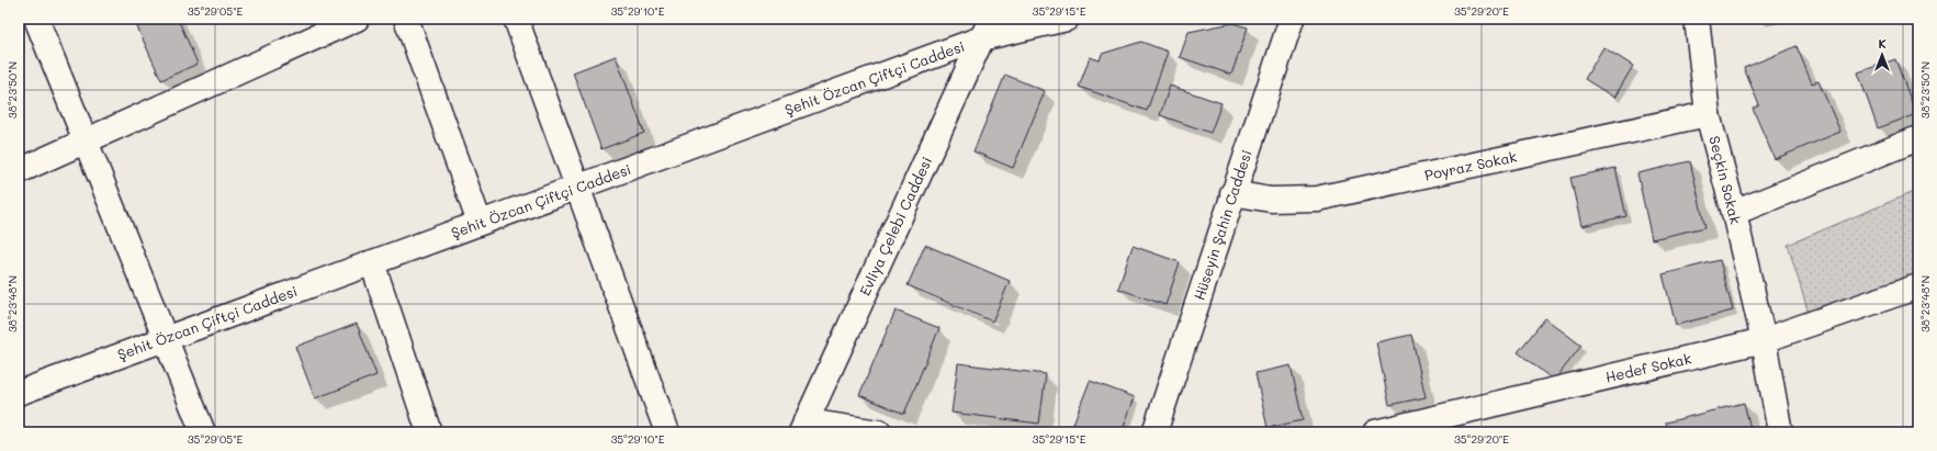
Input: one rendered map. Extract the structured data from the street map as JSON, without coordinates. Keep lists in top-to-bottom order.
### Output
{
  "streets": {
    "street": [
      "Şehit Özcan Çiftçi Caddesi",
      "Poyraz Sokak",
      "Seçkin Sokak",
      "Hüseyin Şahin Caddesi",
      "Evliya Çelebi Caddesi",
      "Hedef Sokak"
    ]
  },
  "crossings": [
    ["Şehit Özcan Çiftçi Caddesi", "Evliya Çelebi Caddesi"],
    ["Poyraz Sokak", "Seçkin Sokak"],
    ["Poyraz Sokak", "Hüseyin Şahin Caddesi"],
    ["Seçkin Sokak", "Hedef Sokak"]
  ],
  "north": "top",
  "coordinates": [
    "35°29'05\"E",
    "35°29'10\"E",
    "35°29'15\"E",
    "35°29'20\"E",
    "38°23'50\"N",
    "38°23'48\"N"
  ]
}
